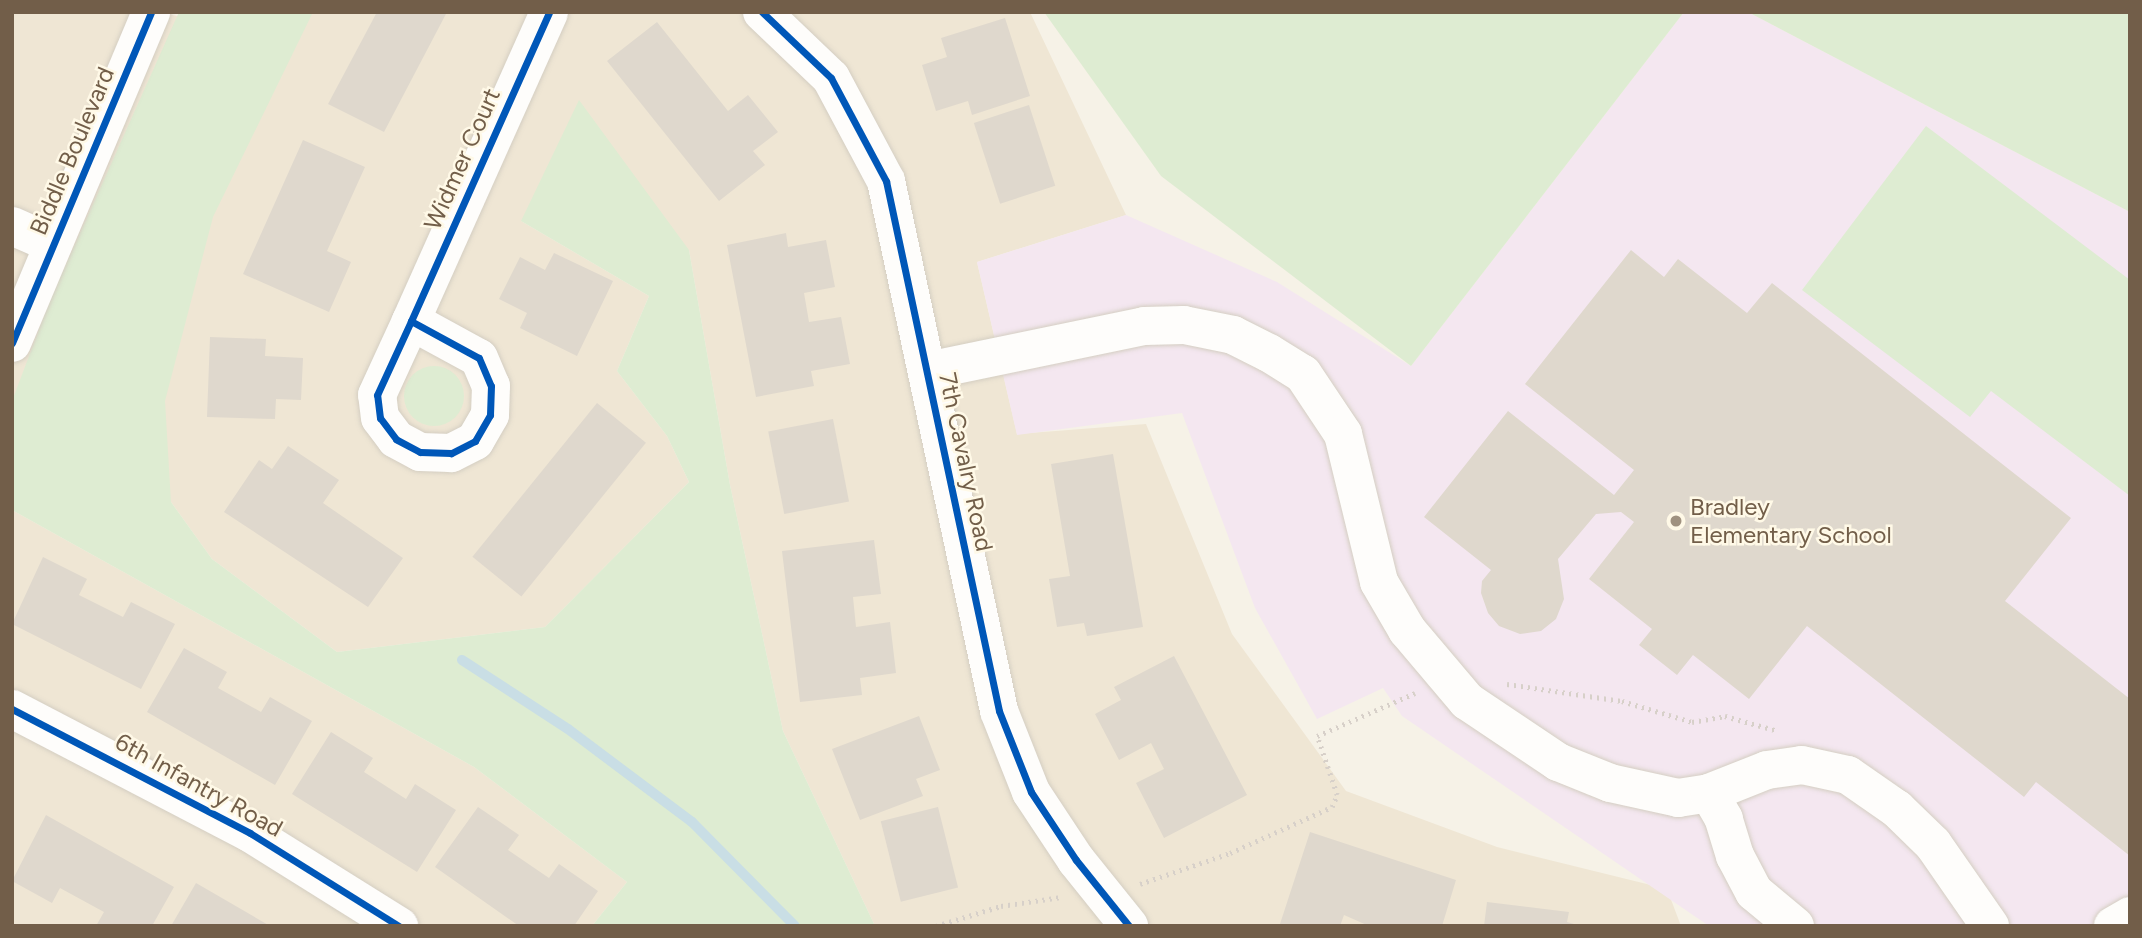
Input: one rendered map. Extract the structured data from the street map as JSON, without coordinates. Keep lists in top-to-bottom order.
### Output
{
  "streets": {
    "street": [
      "Biddle Boulevard",
      "Widmer Court",
      "7th Cavalry Road",
      "6th Infantry Road"
    ]
  },
  "places": ["Bradley Elementary School"]
}
